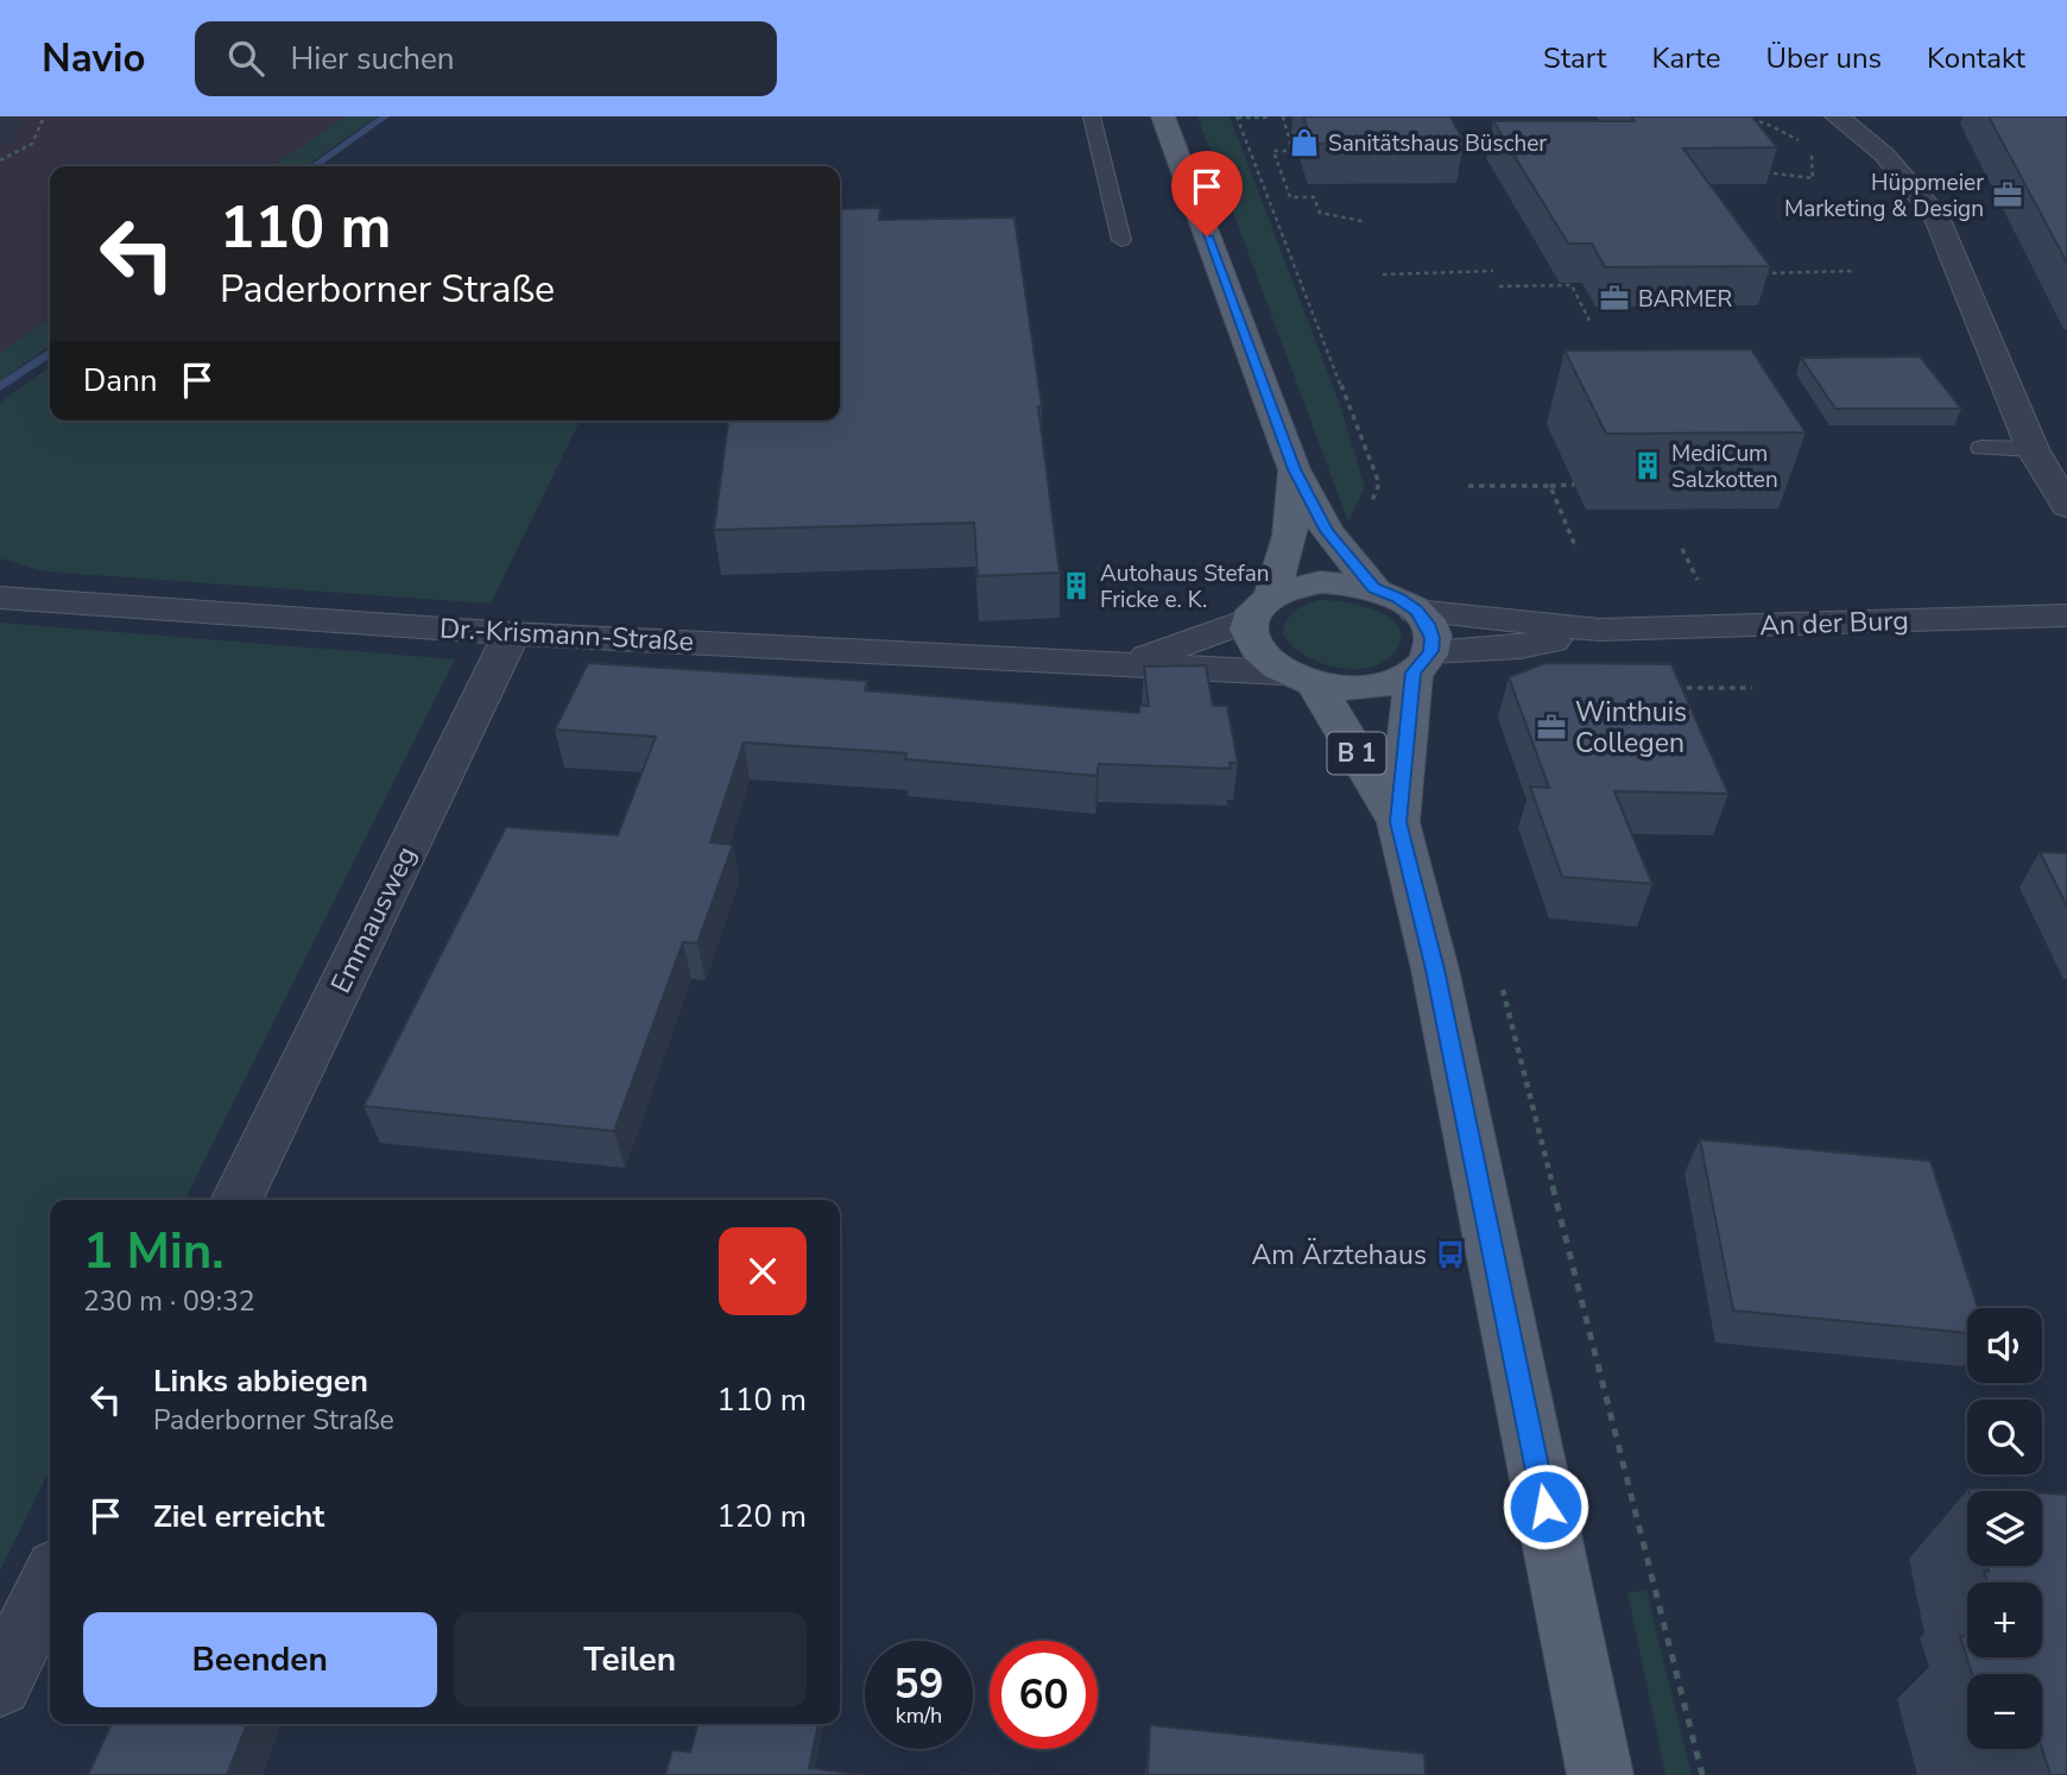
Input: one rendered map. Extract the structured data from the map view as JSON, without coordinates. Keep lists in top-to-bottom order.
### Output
{
  "streets": {
    "main road": ["B 1"],
    "street": ["An der Burg", "Dr.-Krismann-Straße", "Emmausweg"]
  },
  "crossings": [
    ["An der Burg", "Dr.-Krismann-Straße"],
    ["An der Burg", "B 1"],
    ["Dr.-Krismann-Straße", "B 1"],
    ["Dr.-Krismann-Straße", "Emmausweg"]
  ],
  "places": {
    "shop": ["Sanitätshaus Büscher"],
    "office": ["Hüppmeier Marketing & Design", "BARMER", "Winthuis Collegen"],
    "building": ["MediCum Salzkotten", "Autohaus Stefan Fricke e. K."],
    "bus stop": ["Am Ärztehaus"]
  },
  "page": {
    "header": "Navio",
    "search": "Hier suchen",
    "nav": [
      "Start",
      "Karte",
      "Über uns",
      "Kontakt"
    ],
    "turn": ["110 m", "Paderborner Straße"],
    "then": "Dann",
    "heading": ["1 Min.", "230 m · 09:32"],
    "map_buttons": ["+", "−"],
    "list": [
      {
        "name": "Links abbiegen",
        "note": "Paderborner Straße",
        "value": "110 m"
      },
      {
        "name": "Ziel erreicht",
        "value": "120 m"
      }
    ],
    "buttons": ["Beenden", "Teilen"],
    "speed": "59 km/h",
    "limit": "60"
  }
}
